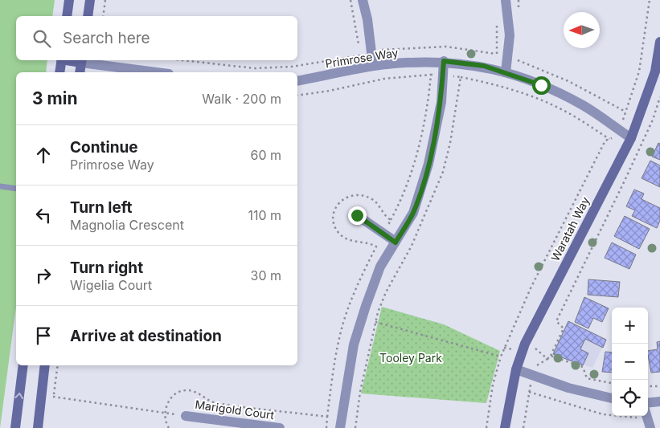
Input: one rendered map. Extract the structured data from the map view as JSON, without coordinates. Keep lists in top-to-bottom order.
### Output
{
  "streets": {
    "street": ["Primrose Way", "Waratah Way", "Marigold Court"]
  },
  "crossings": [
    ["Primrose Way", "Waratah Way"]
  ],
  "parks": ["Tooley Park"],
  "north": "left",
  "page": {
    "search": "Search here",
    "heading": ["3 min", "Walk · 200 m"],
    "list": [
      ["Continue", "Primrose Way", "60 m"],
      ["Turn left", "Magnolia Crescent", "110 m"],
      ["Turn right", "Wigelia Court", "30 m"],
      "Arrive at destination"
    ],
    "map_buttons": ["+", "−"]
  }
}
